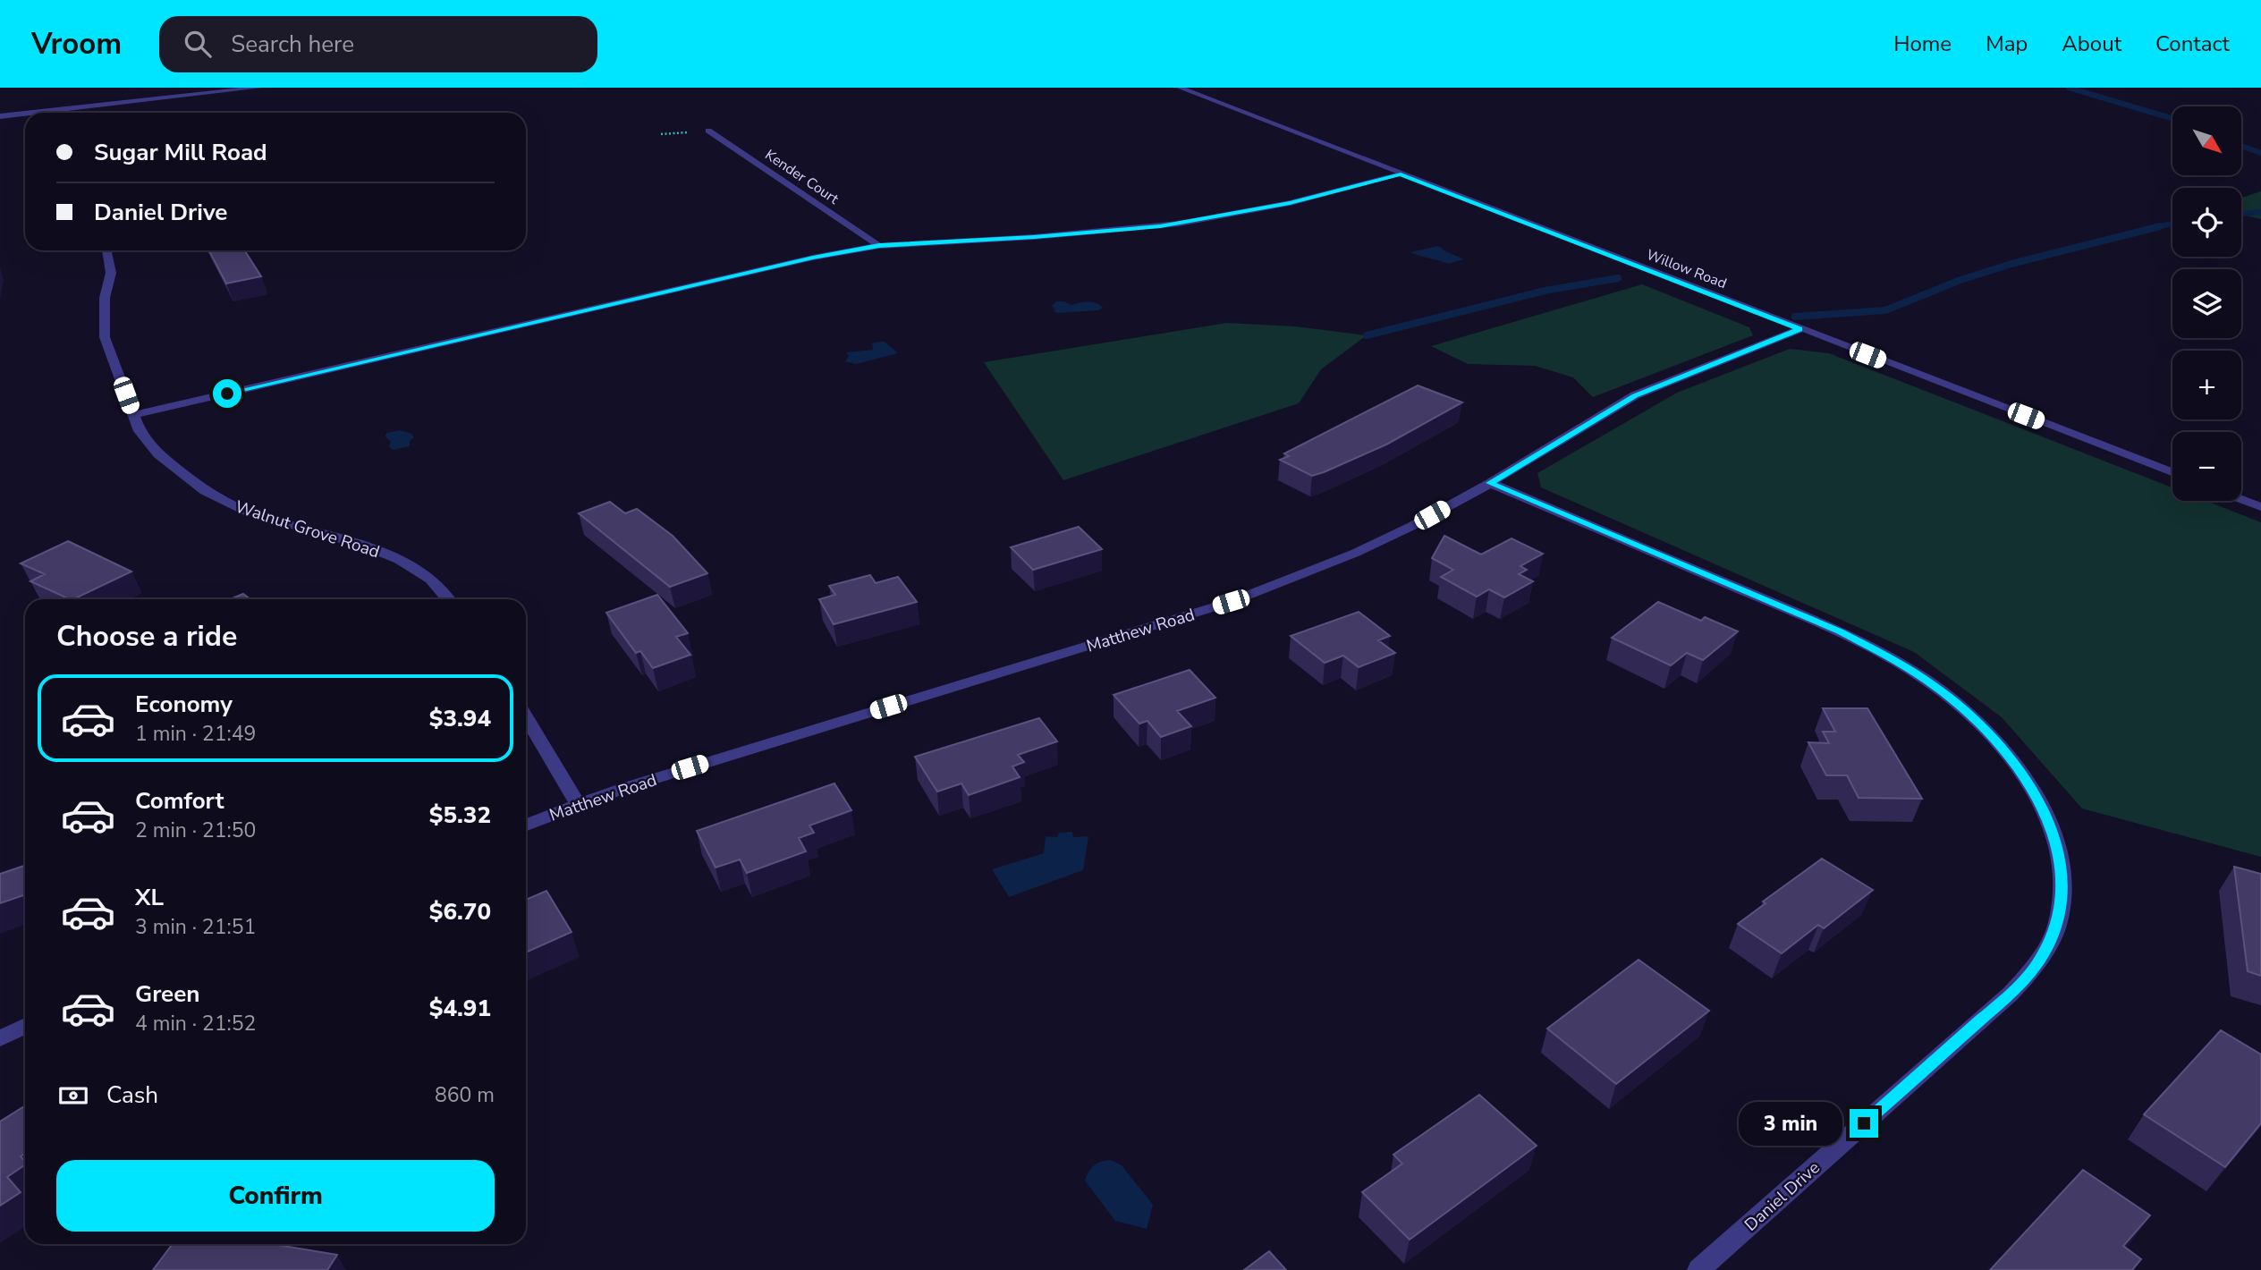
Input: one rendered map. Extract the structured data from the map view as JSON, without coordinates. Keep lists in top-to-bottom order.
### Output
{
  "streets": {
    "street": [
      "Kender Court",
      "Willow Road",
      "Walnut Grove Road",
      "Matthew Road",
      "Daniel Drive"
    ]
  },
  "crossings": [
    ["Willow Road", "Matthew Road"],
    ["Matthew Road", "Daniel Drive"]
  ],
  "north": "bottom right",
  "page": {
    "header": "Vroom",
    "search": "Search here",
    "nav": [
      "Home",
      "Map",
      "About",
      "Contact"
    ],
    "map_buttons": ["+", "−"],
    "banner": ["Sugar Mill Road", "Daniel Drive"],
    "heading": "Choose a ride",
    "list": [
      {
        "name": "Economy",
        "note": "1 min · 21:49",
        "value": "$3.94"
      },
      {
        "name": "Comfort",
        "note": "2 min · 21:50",
        "value": "$5.32"
      },
      {
        "name": "XL",
        "note": "3 min · 21:51",
        "value": "$6.70"
      },
      {
        "name": "Green",
        "note": "4 min · 21:52",
        "value": "$4.91"
      }
    ],
    "pay": ["Cash", "860 m"],
    "bubble": "3 min",
    "buttons": "Confirm"
  }
}
